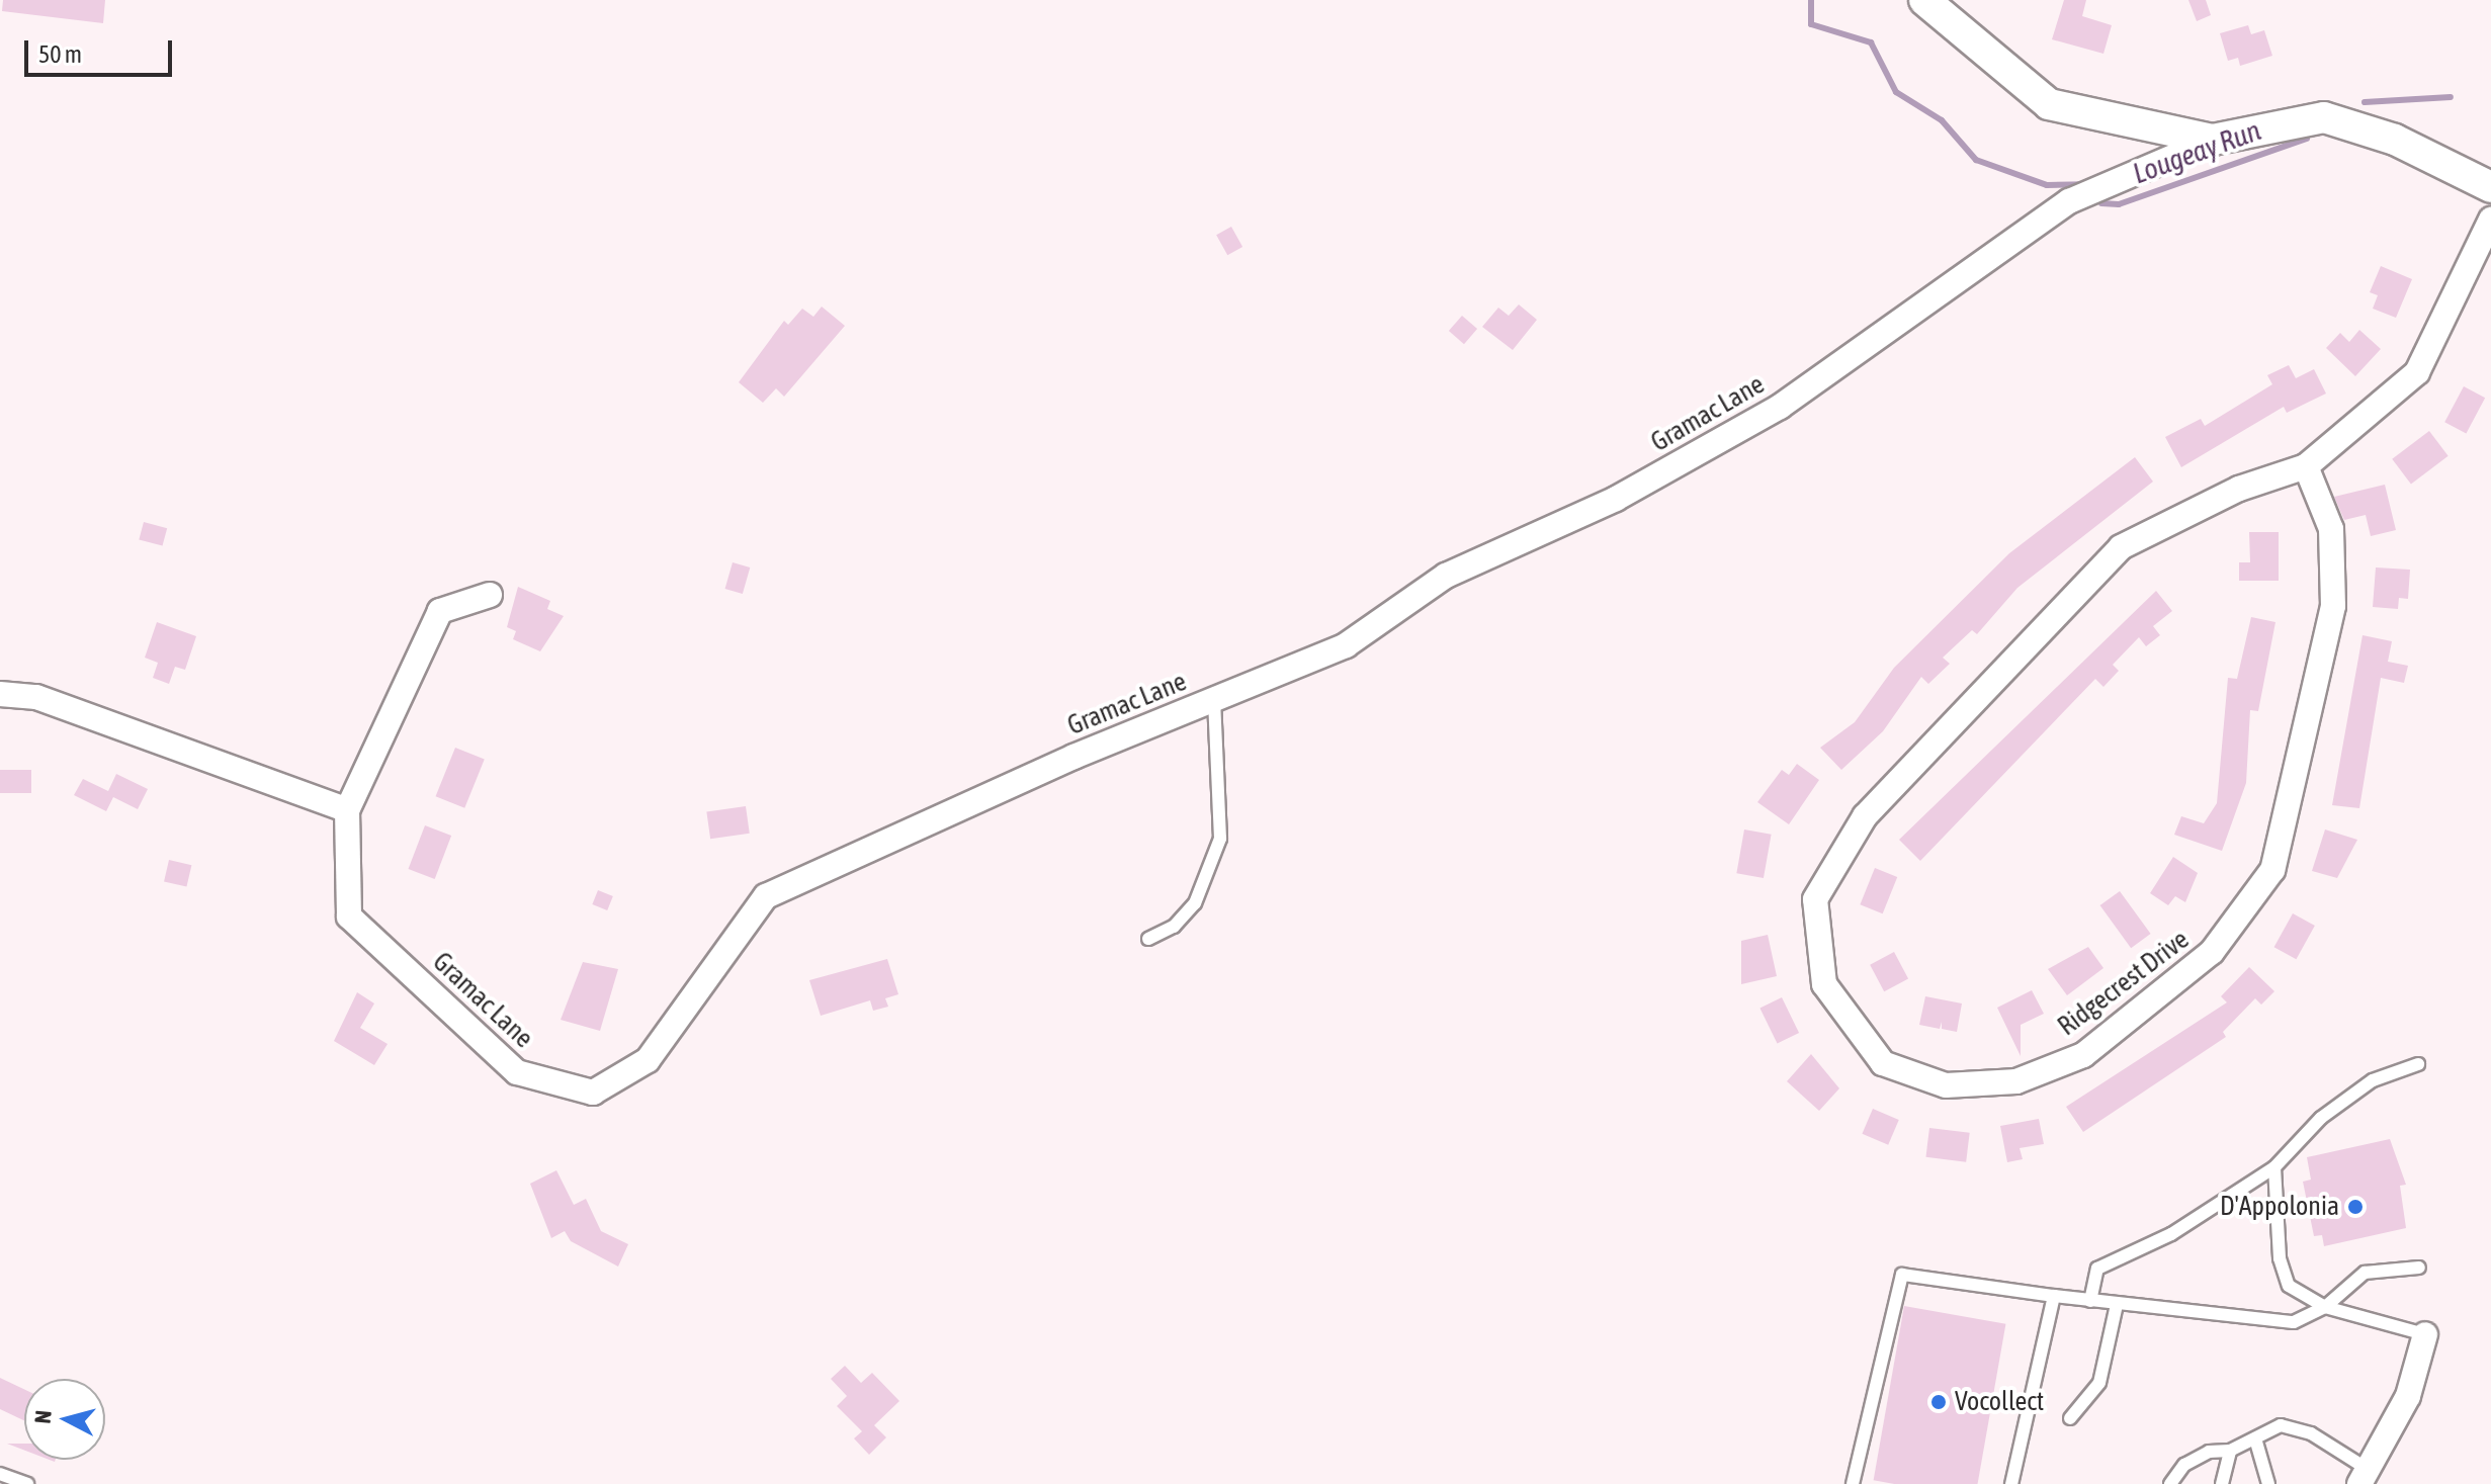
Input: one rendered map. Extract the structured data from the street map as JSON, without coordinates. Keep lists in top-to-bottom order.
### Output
{
  "streets": {
    "street": ["Gramac Lane", "Ridgecrest Drive"]
  },
  "water": ["Lougeay Run"],
  "places": ["D'Appolonia", "Vocollect"],
  "scale_bar": "50 m",
  "north": "left"
}
